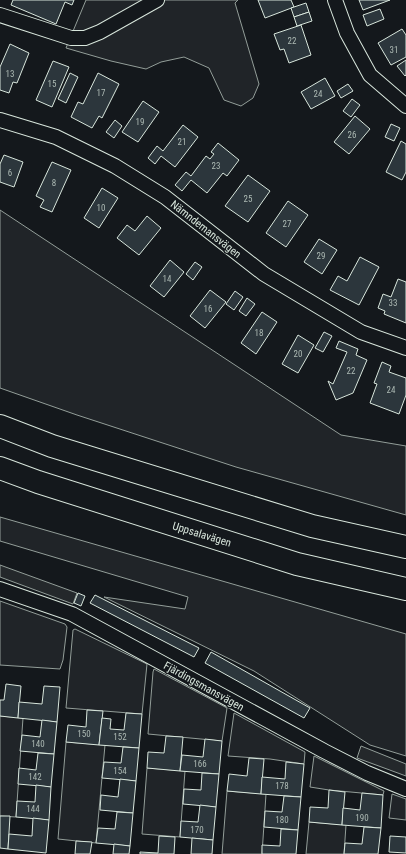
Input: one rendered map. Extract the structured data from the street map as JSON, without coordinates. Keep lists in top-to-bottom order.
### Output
{
  "streets": {
    "highway": ["Uppsalavägen"],
    "street": ["Nämndemansvägen", "Fjärdingsmansvägen"]
  },
  "house_numbers": [
    "22",
    "31",
    "13",
    "15",
    "17",
    "24",
    "19",
    "26",
    "21",
    "23",
    "6",
    "8",
    "25",
    "10",
    "27",
    "29",
    "14",
    "33",
    "16",
    "18",
    "20",
    "22",
    "24",
    "150",
    "152",
    "140",
    "166",
    "154",
    "142",
    "178",
    "144",
    "190",
    "180",
    "170"
  ]
}
